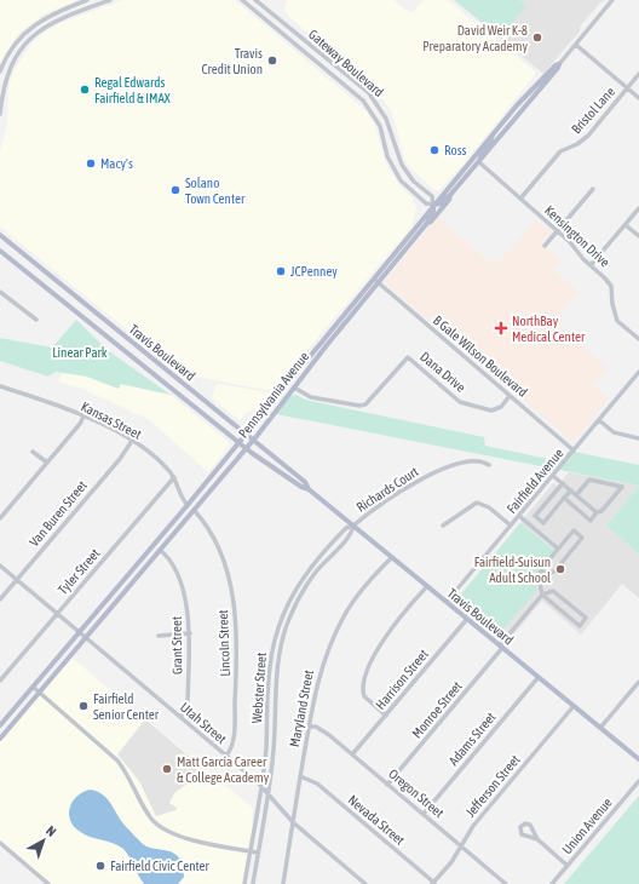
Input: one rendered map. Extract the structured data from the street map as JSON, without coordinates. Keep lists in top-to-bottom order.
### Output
{
  "streets": {
    "main road": ["Travis Boulevard", "Pennsylvania Avenue"],
    "street": [
      "Gateway Boulevard",
      "Bristol Lane",
      "Kensington Drive",
      "B Gale Wilson Boulevard",
      "Dana Drive",
      "Kansas Street",
      "Fairfield Avenue",
      "Richards Court",
      "Van Buren Street",
      "Tyler Street",
      "Lincoln Street",
      "Grant Street",
      "Harrison Street",
      "Webster Street",
      "Maryland Street",
      "Monroe Street",
      "Utah Street",
      "Adams Street",
      "Jefferson Street",
      "Oregon Street",
      "Nevada Street",
      "Union Avenue"
    ]
  },
  "crossings": [
    ["Gateway Boulevard", "Pennsylvania Avenue"],
    ["Bristol Lane", "Kensington Drive"],
    ["Kensington Drive", "Pennsylvania Avenue"],
    ["Travis Boulevard", "Pennsylvania Avenue"],
    ["Travis Boulevard", "Fairfield Avenue"],
    ["Travis Boulevard", "Richards Court"],
    ["Travis Boulevard", "Harrison Street"],
    ["Travis Boulevard", "Webster Street"],
    ["Travis Boulevard", "Maryland Street"],
    ["Travis Boulevard", "Monroe Street"],
    ["Travis Boulevard", "Adams Street"],
    ["Travis Boulevard", "Jefferson Street"],
    ["B Gale Wilson Boulevard", "Dana Drive"],
    ["B Gale Wilson Boulevard", "Pennsylvania Avenue"],
    ["B Gale Wilson Boulevard", "Fairfield Avenue"],
    ["Dana Drive", "Pennsylvania Avenue"],
    ["Pennsylvania Avenue", "Kansas Street"],
    ["Pennsylvania Avenue", "Lincoln Street"],
    ["Pennsylvania Avenue", "Grant Street"],
    ["Pennsylvania Avenue", "Utah Street"],
    ["Kansas Street", "Van Buren Street"],
    ["Kansas Street", "Tyler Street"],
    ["Richards Court", "Webster Street"],
    ["Van Buren Street", "Utah Street"],
    ["Tyler Street", "Utah Street"],
    ["Lincoln Street", "Utah Street"],
    ["Grant Street", "Utah Street"],
    ["Harrison Street", "Oregon Street"],
    ["Webster Street", "Utah Street"],
    ["Maryland Street", "Utah Street"],
    ["Maryland Street", "Oregon Street"],
    ["Maryland Street", "Nevada Street"],
    ["Monroe Street", "Oregon Street"],
    ["Adams Street", "Oregon Street"],
    ["Jefferson Street", "Oregon Street"],
    ["Jefferson Street", "Nevada Street"]
  ],
  "parks": ["Linear Park"],
  "places": {
    "other": [
      "David Weir K-8 Preparatory Academy",
      "Travis Credit Union",
      "Regal Edwards Fairfield & IMAX",
      "Ross",
      "Macy's",
      "Solano Town Center",
      "JCPenney",
      "Fairfield-Suisun Adult School",
      "Fairfield Senior Center",
      "Matt Garcia Career & College Academy",
      "Fairfield Civic Center"
    ],
    "health": ["NorthBay Medical Center"]
  },
  "north": "top right"
}
